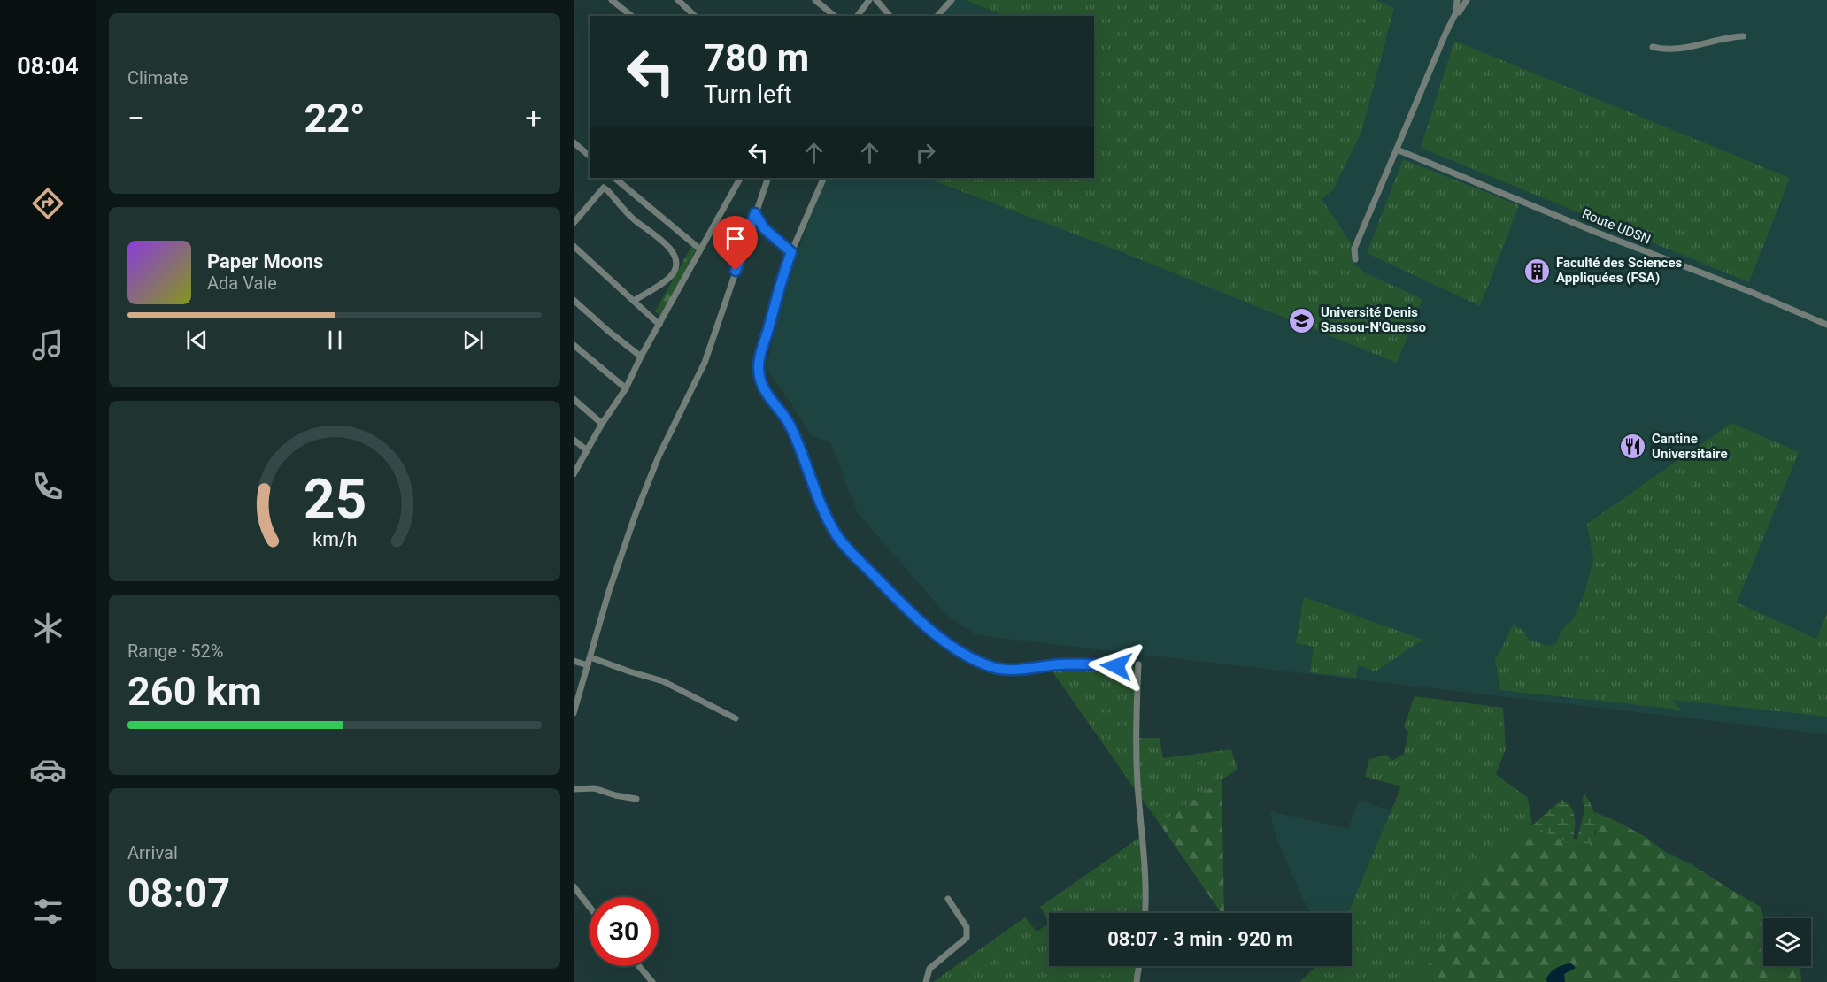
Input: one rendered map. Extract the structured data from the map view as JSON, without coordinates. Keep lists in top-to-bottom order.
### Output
{
  "streets": {
    "street": ["Route UDSN"]
  },
  "places": {
    "building": ["Faculté des Sciences Appliquées (FSA)"],
    "school or university": ["Université Denis Sassou-N'Guesso"],
    "restaurant": ["Cantine Universitaire"]
  },
  "page": {
    "tabs": "08:04",
    "tile": [
      "Climate",
      ["Range · 52%", "260 km"],
      ["Arrival", "08:07"]
    ],
    "turn": ["780 m", "Turn left"],
    "heat": ["−", "22°", "+"],
    "song": ["Paper Moons", "Ada Vale"],
    "limit": "30",
    "trip": "08:07 · 3 min · 920 m",
    "gauge": ["25", "km/h"]
  }
}
